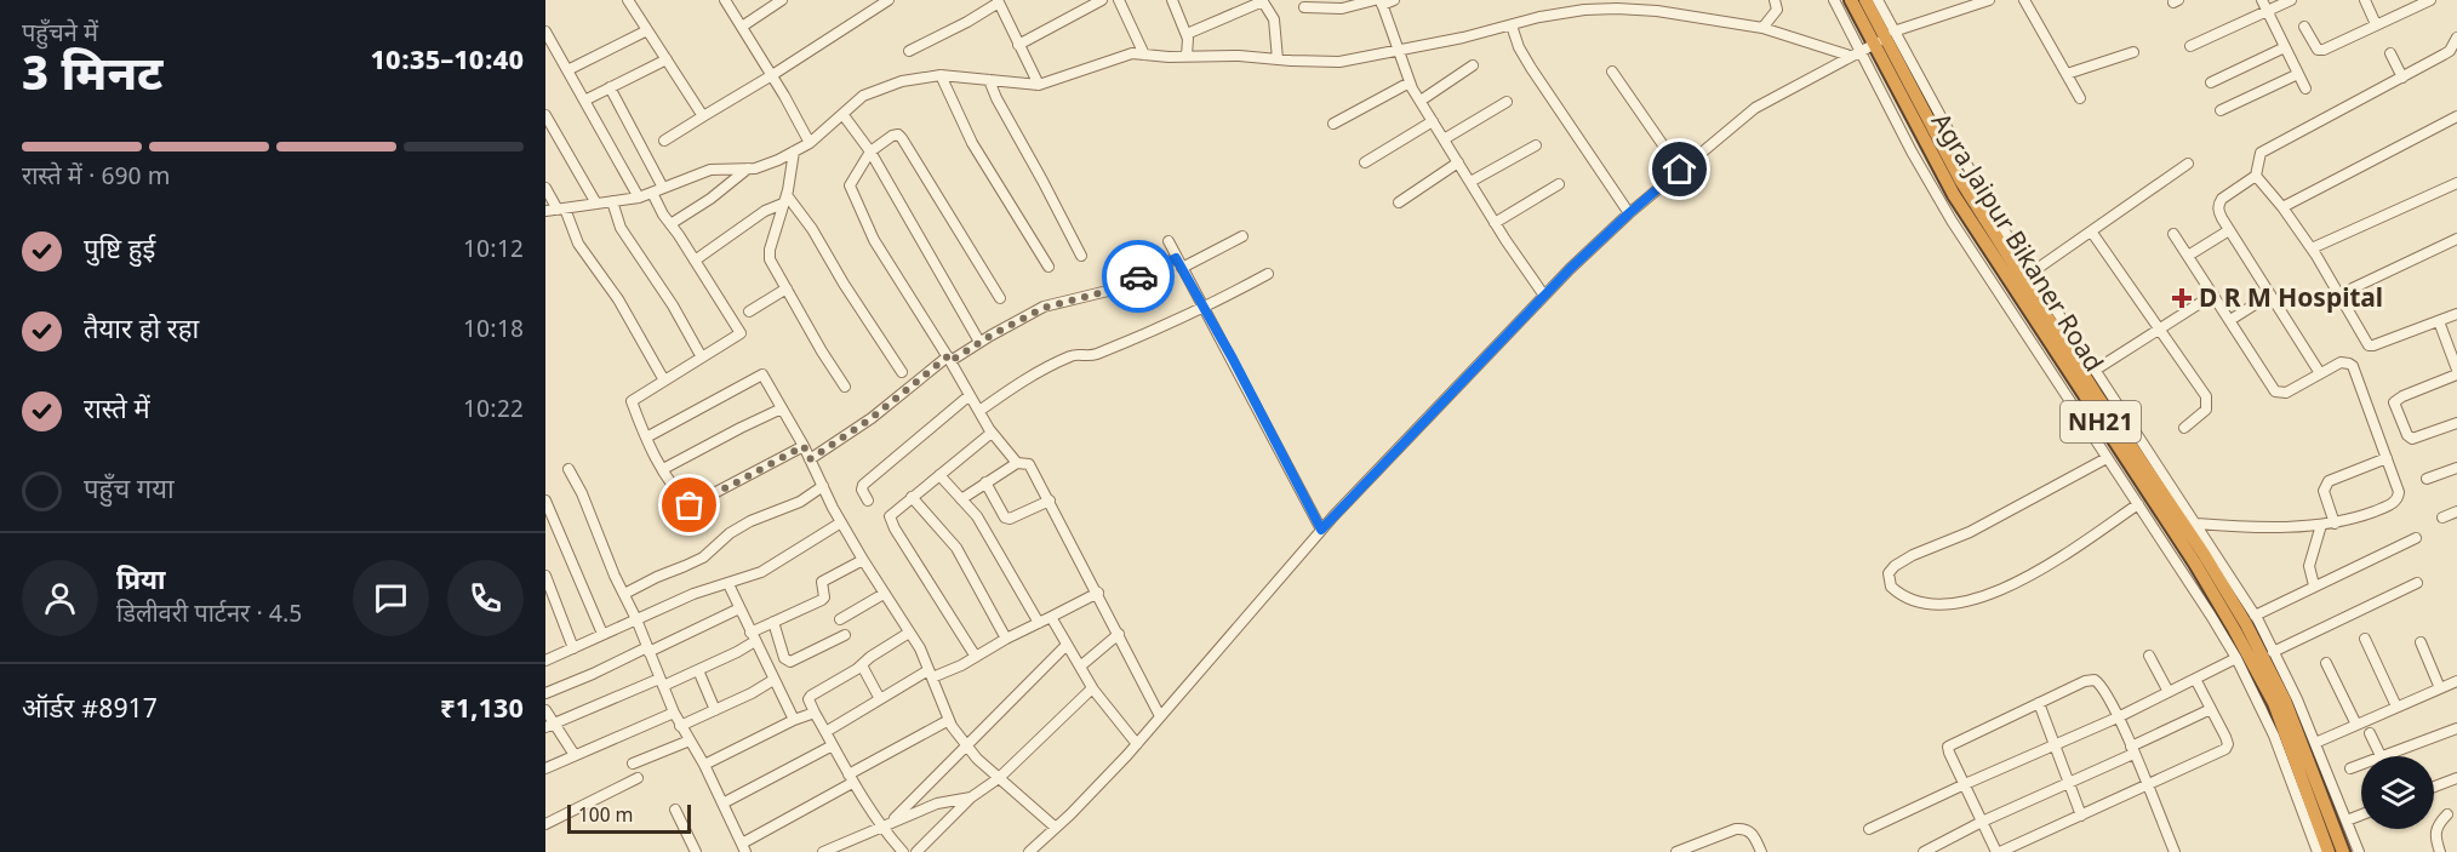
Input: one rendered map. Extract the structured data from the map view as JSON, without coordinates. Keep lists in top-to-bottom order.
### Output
{
  "streets": {
    "highway": ["Agra Jaipur Bikaner Road", "NH21"]
  },
  "places": {
    "health": ["D R M Hospital"]
  },
  "scale_bar": "100 m",
  "page": {
    "heading": ["3 मिनट", "पहुँचने में", "10:35–10:40"],
    "panel": [
      "प्रिया",
      "डिलीवरी पार्टनर · 4.5",
      "ऑर्डर #8917",
      "₹1,130"
    ],
    "bar": "रास्ते में · 690 m",
    "list": [
      ["पुष्टि हुई", "10:12"],
      ["तैयार हो रहा", "10:18"],
      ["रास्ते में", "10:22"],
      "पहुँच गया"
    ],
    "scale": "100 m"
  }
}
